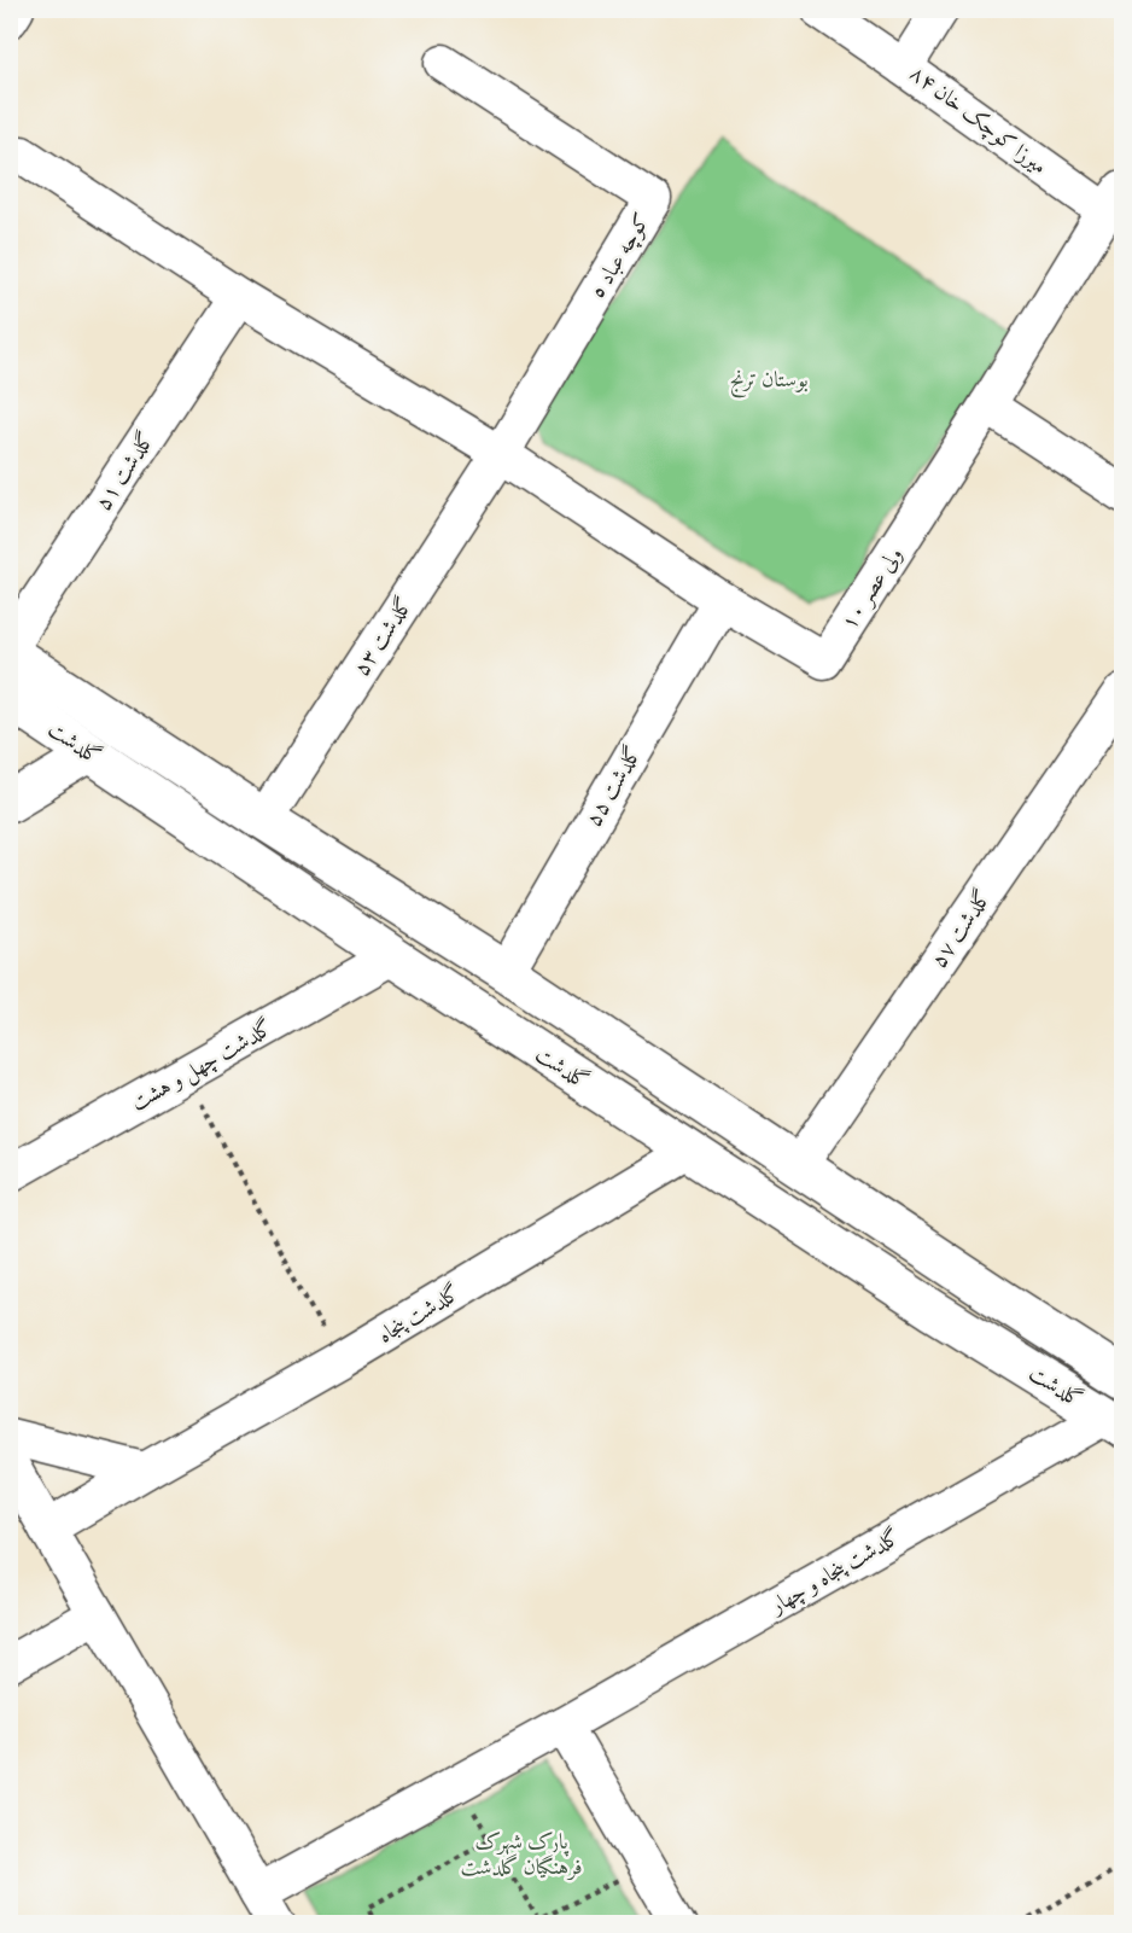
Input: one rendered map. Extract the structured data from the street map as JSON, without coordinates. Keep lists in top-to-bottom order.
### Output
{
  "streets": {
    "street": [
      "میرزا کوچک خان ۸۴",
      "كوچه عباد ٥",
      "گلدشت ۵۱",
      "ولی عصر ۱۰",
      "گلدشت ۵۳",
      "گلدشت",
      "گلدشت ۵۵",
      "گلدشت ۵۷",
      "گلدشت چهل و هشت",
      "گلدشت پنجاه",
      "گلدشت پنجاه و چهار"
    ]
  },
  "crossings": [
    ["میرزا کوچک خان ۸۴", "ولی عصر ۱۰"],
    ["كوچه عباد ٥", "ولی عصر ۱۰"],
    ["كوچه عباد ٥", "گلدشت ۵۳"],
    ["گلدشت ۵۱", "ولی عصر ۱۰"],
    ["ولی عصر ۱۰", "گلدشت ۵۳"],
    ["ولی عصر ۱۰", "گلدشت ۵۵"],
    ["گلدشت ۵۳", "گلدشت"],
    ["گلدشت", "گلدشت ۵۵"],
    ["گلدشت", "گلدشت ۵۷"],
    ["گلدشت", "گلدشت چهل و هشت"],
    ["گلدشت", "گلدشت پنجاه"],
    ["گلدشت", "گلدشت پنجاه و چهار"]
  ],
  "parks": ["بوستان ترنج", "پارک شهرک فرهنگیان گلدشت"]
}
